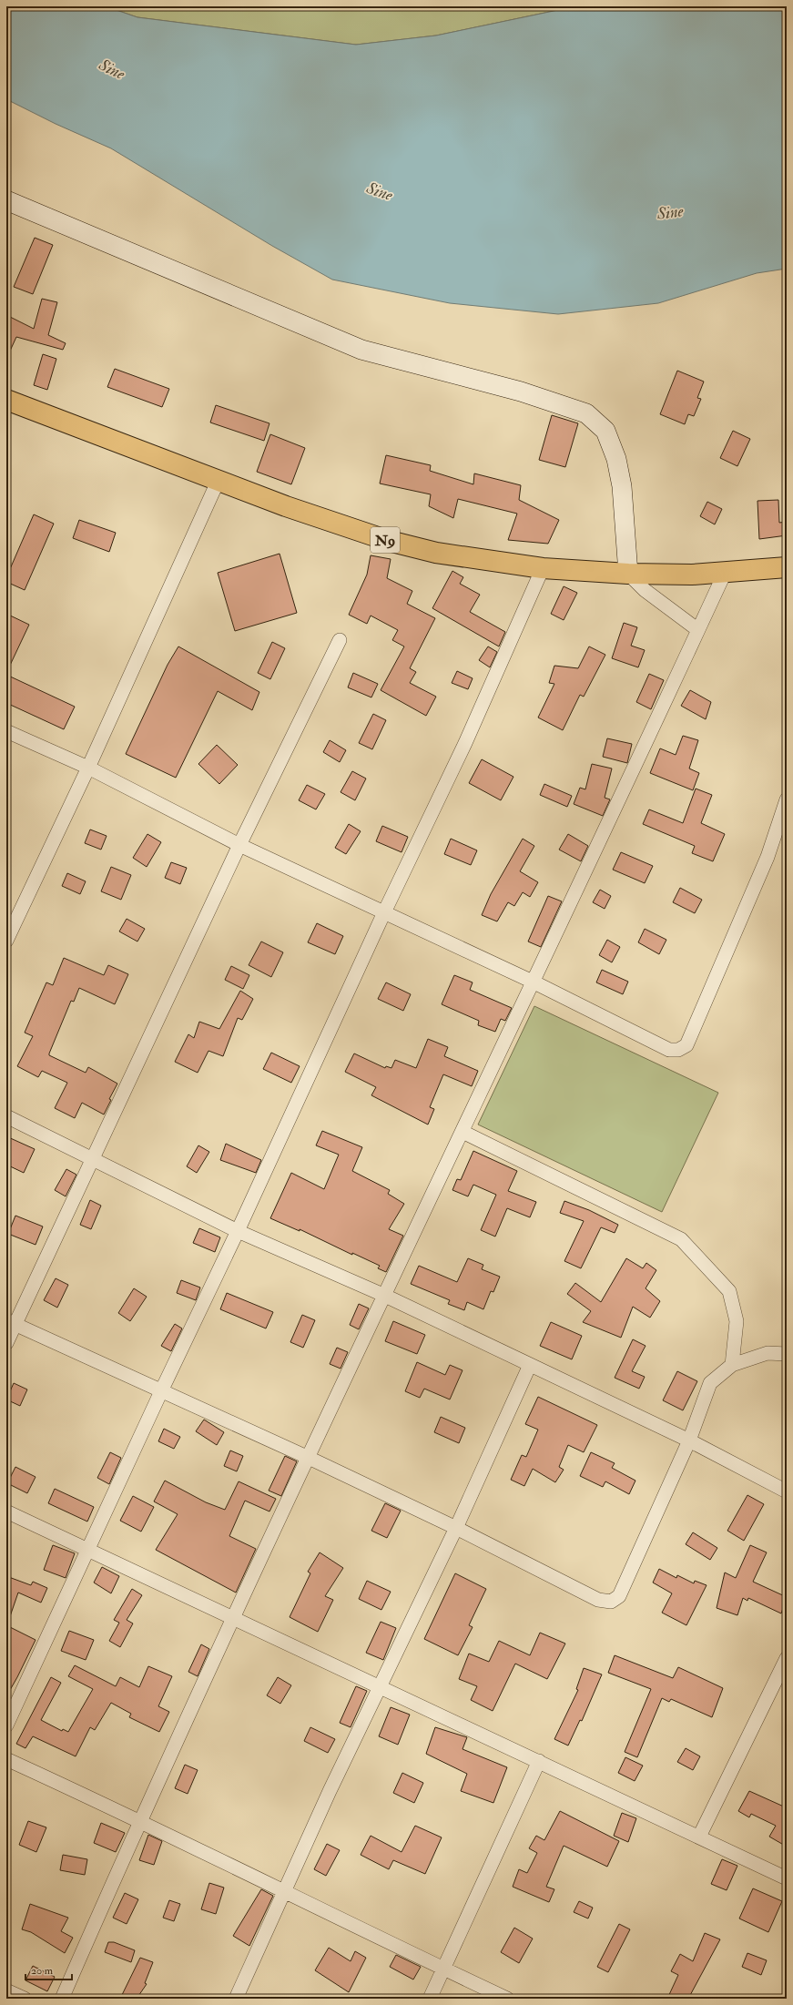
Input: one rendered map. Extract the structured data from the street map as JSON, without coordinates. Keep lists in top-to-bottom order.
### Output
{
  "streets": {
    "main road": ["N9"]
  },
  "water": ["Sine"],
  "scale_bar": "20 m"
}
